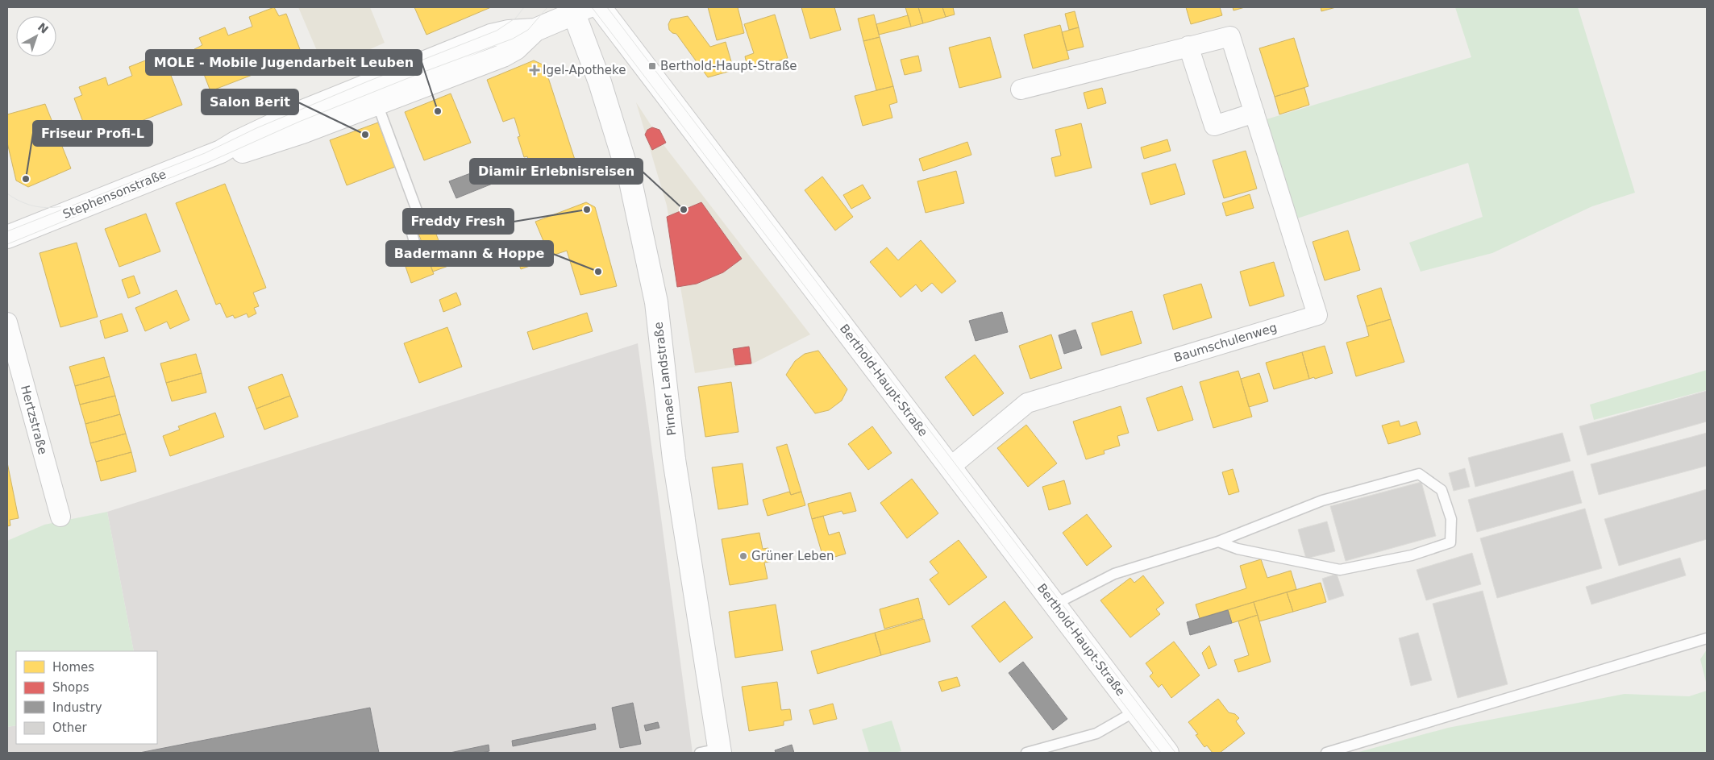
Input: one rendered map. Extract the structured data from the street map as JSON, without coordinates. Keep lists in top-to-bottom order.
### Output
{
  "streets": {
    "street": [
      "Stephensonstraße",
      "Baumschulenweg",
      "Pirnaer Landstraße",
      "Berthold-Haupt-Straße",
      "Hertzstraße"
    ]
  },
  "crossings": [
    ["Stephensonstraße", "Pirnaer Landstraße"],
    ["Baumschulenweg", "Berthold-Haupt-Straße"]
  ],
  "places": {
    "transit": ["Berthold-Haupt-Straße"],
    "health": ["Igel-Apotheke"],
    "other": [
      "MOLE - Mobile Jugendarbeit Leuben",
      "Salon Berit",
      "Friseur Profi-L",
      "Freddy Fresh",
      "Diamir Erlebnisreisen",
      "Badermann & Hoppe",
      "Grüner Leben"
    ]
  },
  "legend": [
    "Homes",
    "Shops",
    "Industry",
    "Other"
  ],
  "north": "top right"
}
